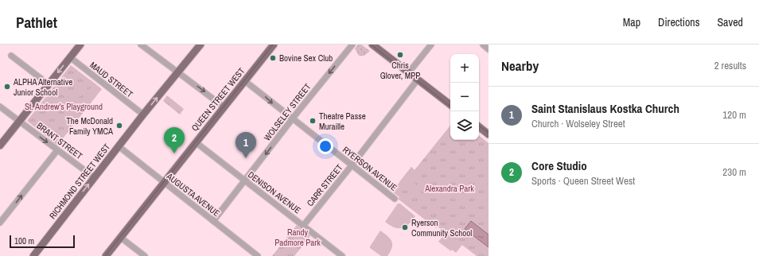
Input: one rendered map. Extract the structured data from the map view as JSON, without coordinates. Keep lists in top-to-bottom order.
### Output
{
  "streets": {
    "main road": ["QUEEN STREET WEST", "RICHMOND STREET WEST"],
    "street": [
      "MAUD STREET",
      "WOLSELEY STREET",
      "BRANT STREET",
      "RYERSON AVENUE",
      "CARR STREET",
      "DENISON AVENUE",
      "AUGUSTA AVENUE"
    ]
  },
  "crossings": [
    ["MAUD STREET", "RICHMOND STREET WEST"],
    ["QUEEN STREET WEST", "RYERSON AVENUE"],
    ["QUEEN STREET WEST", "DENISON AVENUE"],
    ["QUEEN STREET WEST", "AUGUSTA AVENUE"],
    ["WOLSELEY STREET", "RYERSON AVENUE"],
    ["WOLSELEY STREET", "DENISON AVENUE"],
    ["WOLSELEY STREET", "AUGUSTA AVENUE"],
    ["BRANT STREET", "RICHMOND STREET WEST"],
    ["RYERSON AVENUE", "CARR STREET"],
    ["RICHMOND STREET WEST", "AUGUSTA AVENUE"],
    ["CARR STREET", "DENISON AVENUE"]
  ],
  "one_way": ["WOLSELEY STREET", "BRANT STREET", "RICHMOND STREET WEST"],
  "parks": ["St. Andrew's Playground", "Alexandra Park", "Randy Padmore Park"],
  "places": [
    "Chris Glover, MPP",
    "Bovine Sex Club",
    "ALPHA Alternative Junior School",
    "Theatre Passe Muraille",
    "The McDonald Family YMCA",
    "Ryerson Community School"
  ],
  "scale_bar": "100 m",
  "page": {
    "header": "Pathlet",
    "nav": ["Map", "Directions", "Saved"],
    "heading": ["Nearby", "2 results"],
    "map_buttons": ["+", "−"],
    "list": [
      {
        "mark": "1",
        "name": "Saint Stanislaus Kostka Church",
        "note": "Church · Wolseley Street",
        "value": "120 m"
      },
      {
        "mark": "2",
        "name": "Core Studio",
        "note": "Sports · Queen Street West",
        "value": "230 m"
      }
    ],
    "pins": ["2", "1"],
    "scale": "100 m"
  }
}
